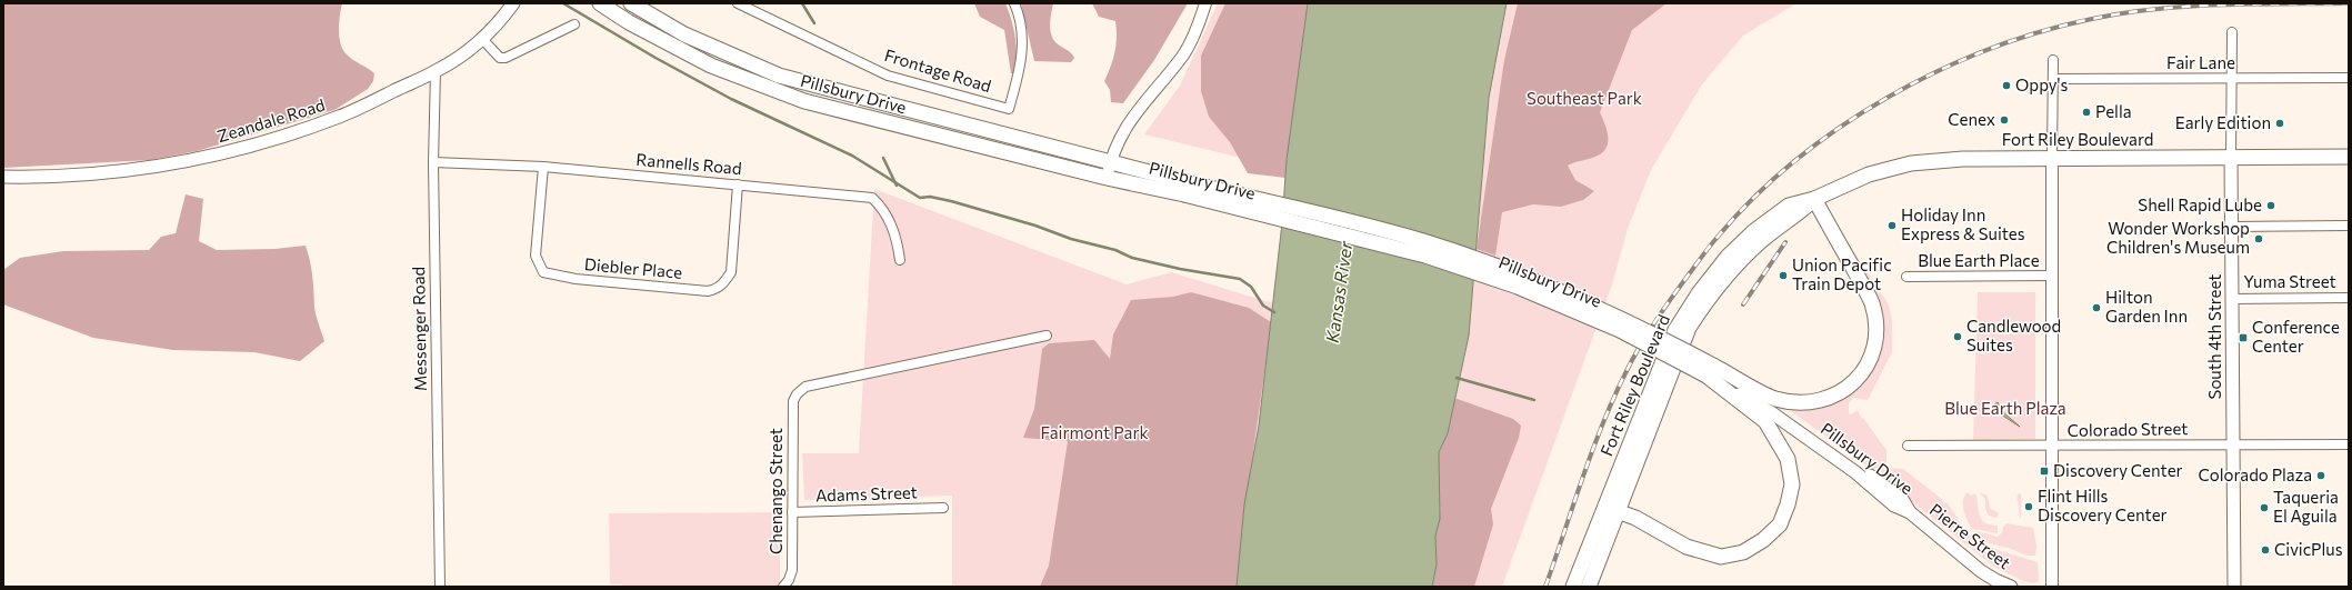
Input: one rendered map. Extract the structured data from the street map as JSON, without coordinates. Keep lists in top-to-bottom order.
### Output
{
  "streets": {
    "highway": ["Pillsbury Drive", "Fort Riley Boulevard"],
    "main road": ["Zeandale Road", "South 4th Street", "Pierre Street"],
    "street": [
      "Fair Lane",
      "Frontage Road",
      "Rannells Road",
      "Blue Earth Place",
      "Diebler Place",
      "Yuma Street",
      "Messenger Road",
      "Colorado Street",
      "Chenango Street",
      "Adams Street"
    ]
  },
  "crossings": [
    ["Fair Lane", "South 4th Street"],
    ["Pillsbury Drive", "Pierre Street"],
    ["Zeandale Road", "Messenger Road"],
    ["Fort Riley Boulevard", "South 4th Street"],
    ["Rannells Road", "Diebler Place"],
    ["Rannells Road", "Messenger Road"],
    ["Yuma Street", "South 4th Street"],
    ["South 4th Street", "Colorado Street"],
    ["Chenango Street", "Adams Street"]
  ],
  "water": ["Kansas River"],
  "parks": ["Southeast Park", "Blue Earth Plaza", "Fairmont Park"],
  "places": {
    "other": [
      "Oppy's",
      "Pella",
      "Cenex",
      "Early Edition",
      "Shell Rapid Lube",
      "Holiday Inn Express & Suites",
      "Wonder Workshop Children's Museum",
      "Union Pacific Train Depot",
      "Hilton Garden Inn",
      "Candlewood Suites",
      "Colorado Plaza",
      "Flint Hills Discovery Center",
      "Taqueria El Aguila",
      "CivicPlus"
    ],
    "transit": ["Conference Center", "Discovery Center"]
  }
}
